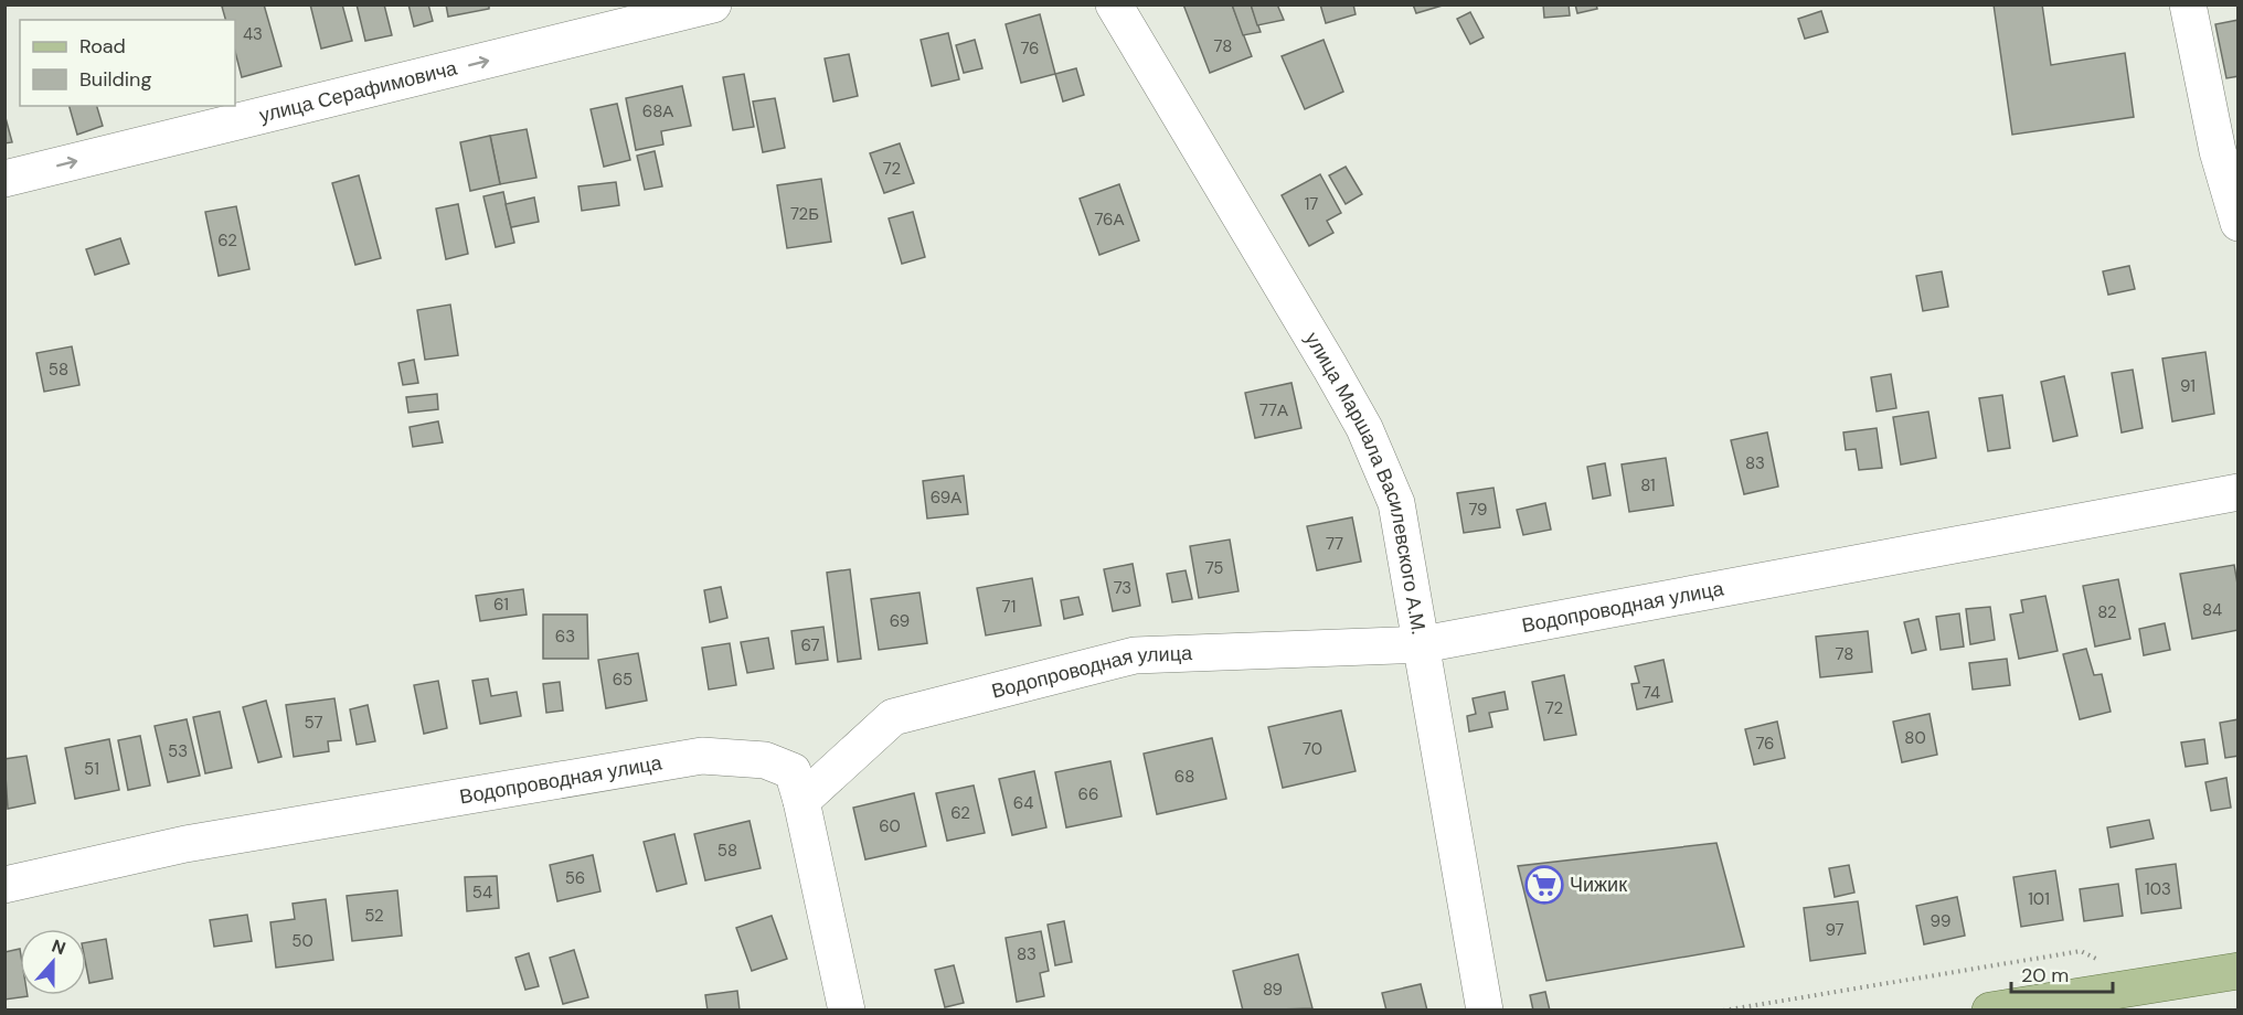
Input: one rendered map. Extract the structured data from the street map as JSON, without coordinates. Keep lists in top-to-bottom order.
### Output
{
  "streets": {
    "street": ["улица Серафимовича", "улица Маршала Василевского А.М.", "Водопроводная улица"]
  },
  "crossings": [
    ["улица Маршала Василевского А.М.", "Водопроводная улица"]
  ],
  "one_way": ["улица Серафимовича"],
  "places": {
    "supermarket": ["Чижик"]
  },
  "house_numbers": [
    "43",
    "78",
    "76",
    "68А",
    "72",
    "17",
    "72Б",
    "76А",
    "62",
    "58",
    "91",
    "77А",
    "83",
    "81",
    "69А",
    "79",
    "77",
    "75",
    "73",
    "61",
    "71",
    "84",
    "82",
    "69",
    "63",
    "67",
    "78",
    "65",
    "74",
    "72",
    "57",
    "80",
    "76",
    "70",
    "53",
    "51",
    "68",
    "66",
    "64",
    "62",
    "60",
    "58",
    "56",
    "103",
    "54",
    "101",
    "52",
    "99",
    "97",
    "50",
    "83",
    "89"
  ],
  "legend": ["Road", "Building"],
  "scale_bar": "20 m",
  "north": "top"
}
